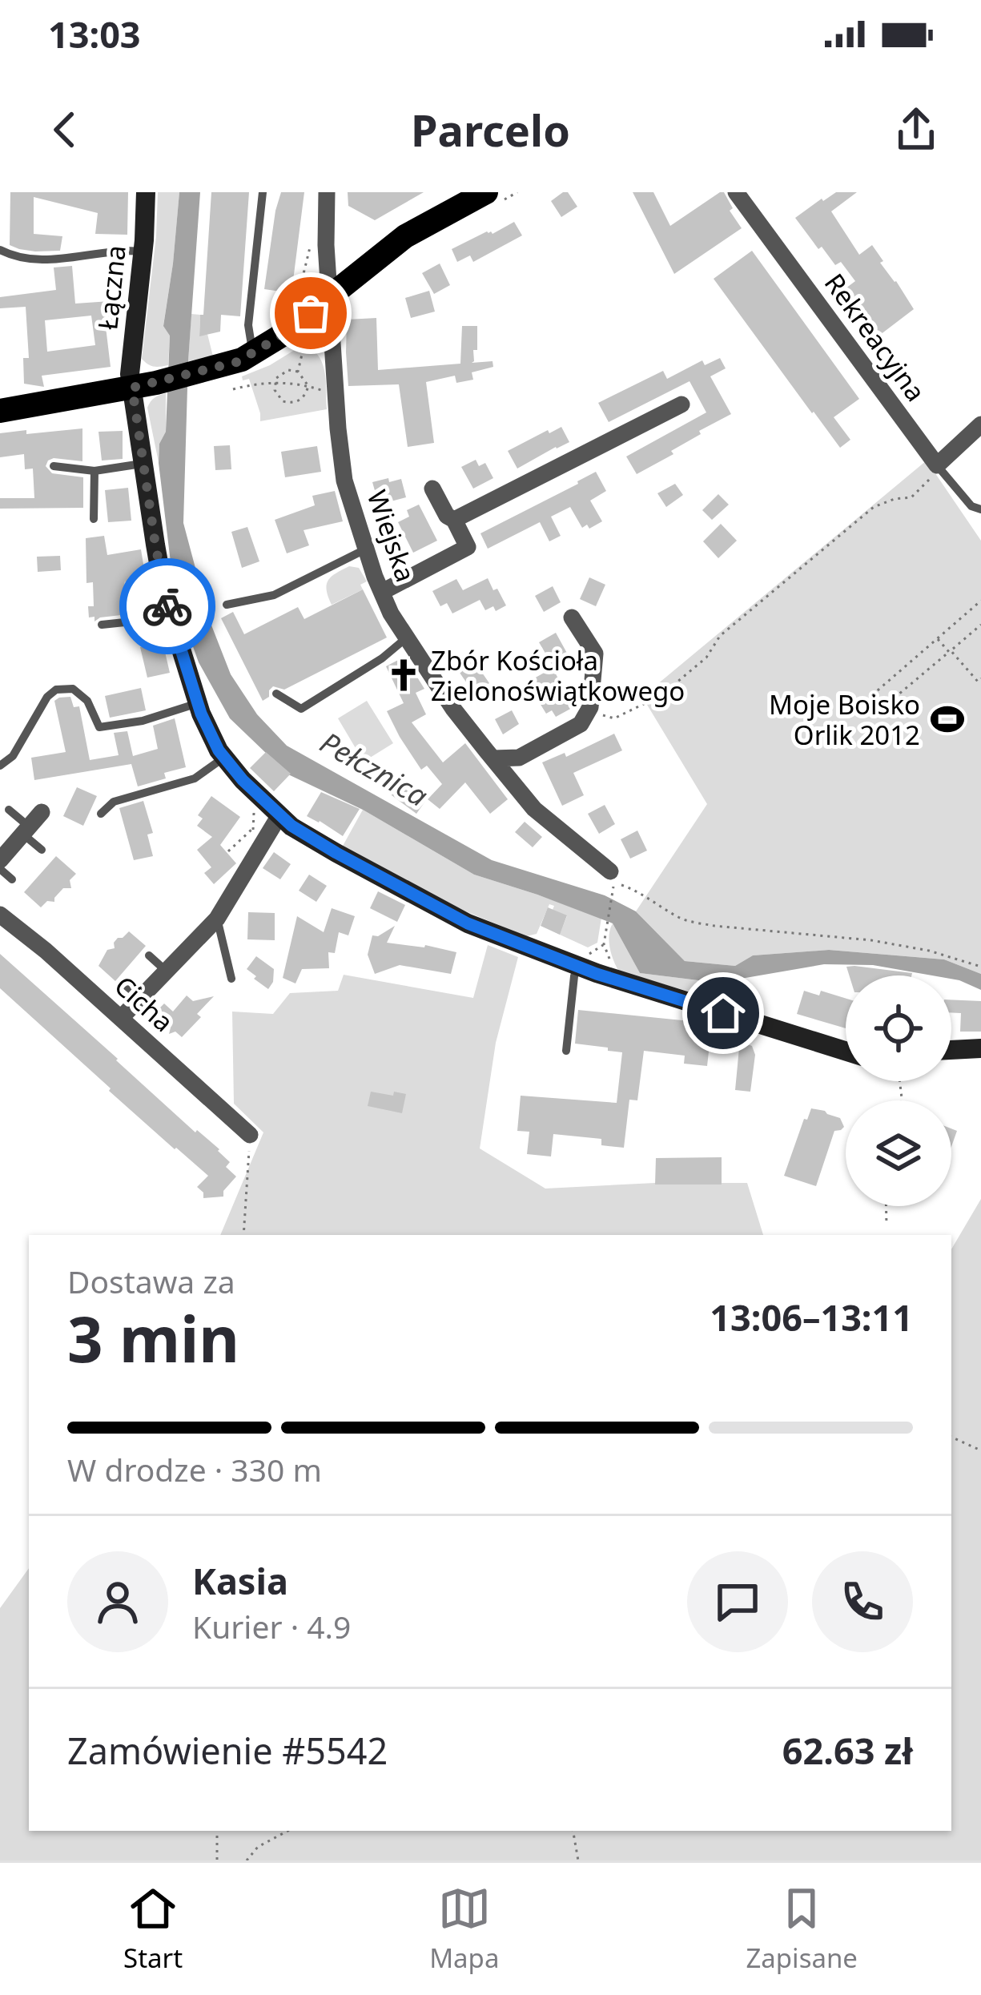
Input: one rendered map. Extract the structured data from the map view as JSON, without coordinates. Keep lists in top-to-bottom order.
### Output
{
  "streets": {
    "street": [
      "Łączna",
      "Rekreacyjna",
      "Wiejska",
      "Cicha"
    ]
  },
  "water": ["Pełcznica"],
  "places": {
    "church": ["Zbór Kościoła Zielonoświątkowego"],
    "sports": ["Moje Boisko Orlik 2012"]
  },
  "page": {
    "status": "13:03",
    "header": "Parcelo",
    "heading": ["3 min", "Dostawa za", "13:06–13:11"],
    "panel": [
      "Kasia",
      "Kurier · 4.9",
      "Zamówienie #5542",
      "62.63 zł"
    ],
    "bar": "W drodze · 330 m",
    "tabs": ["Start", "Mapa", "Zapisane"]
  }
}
